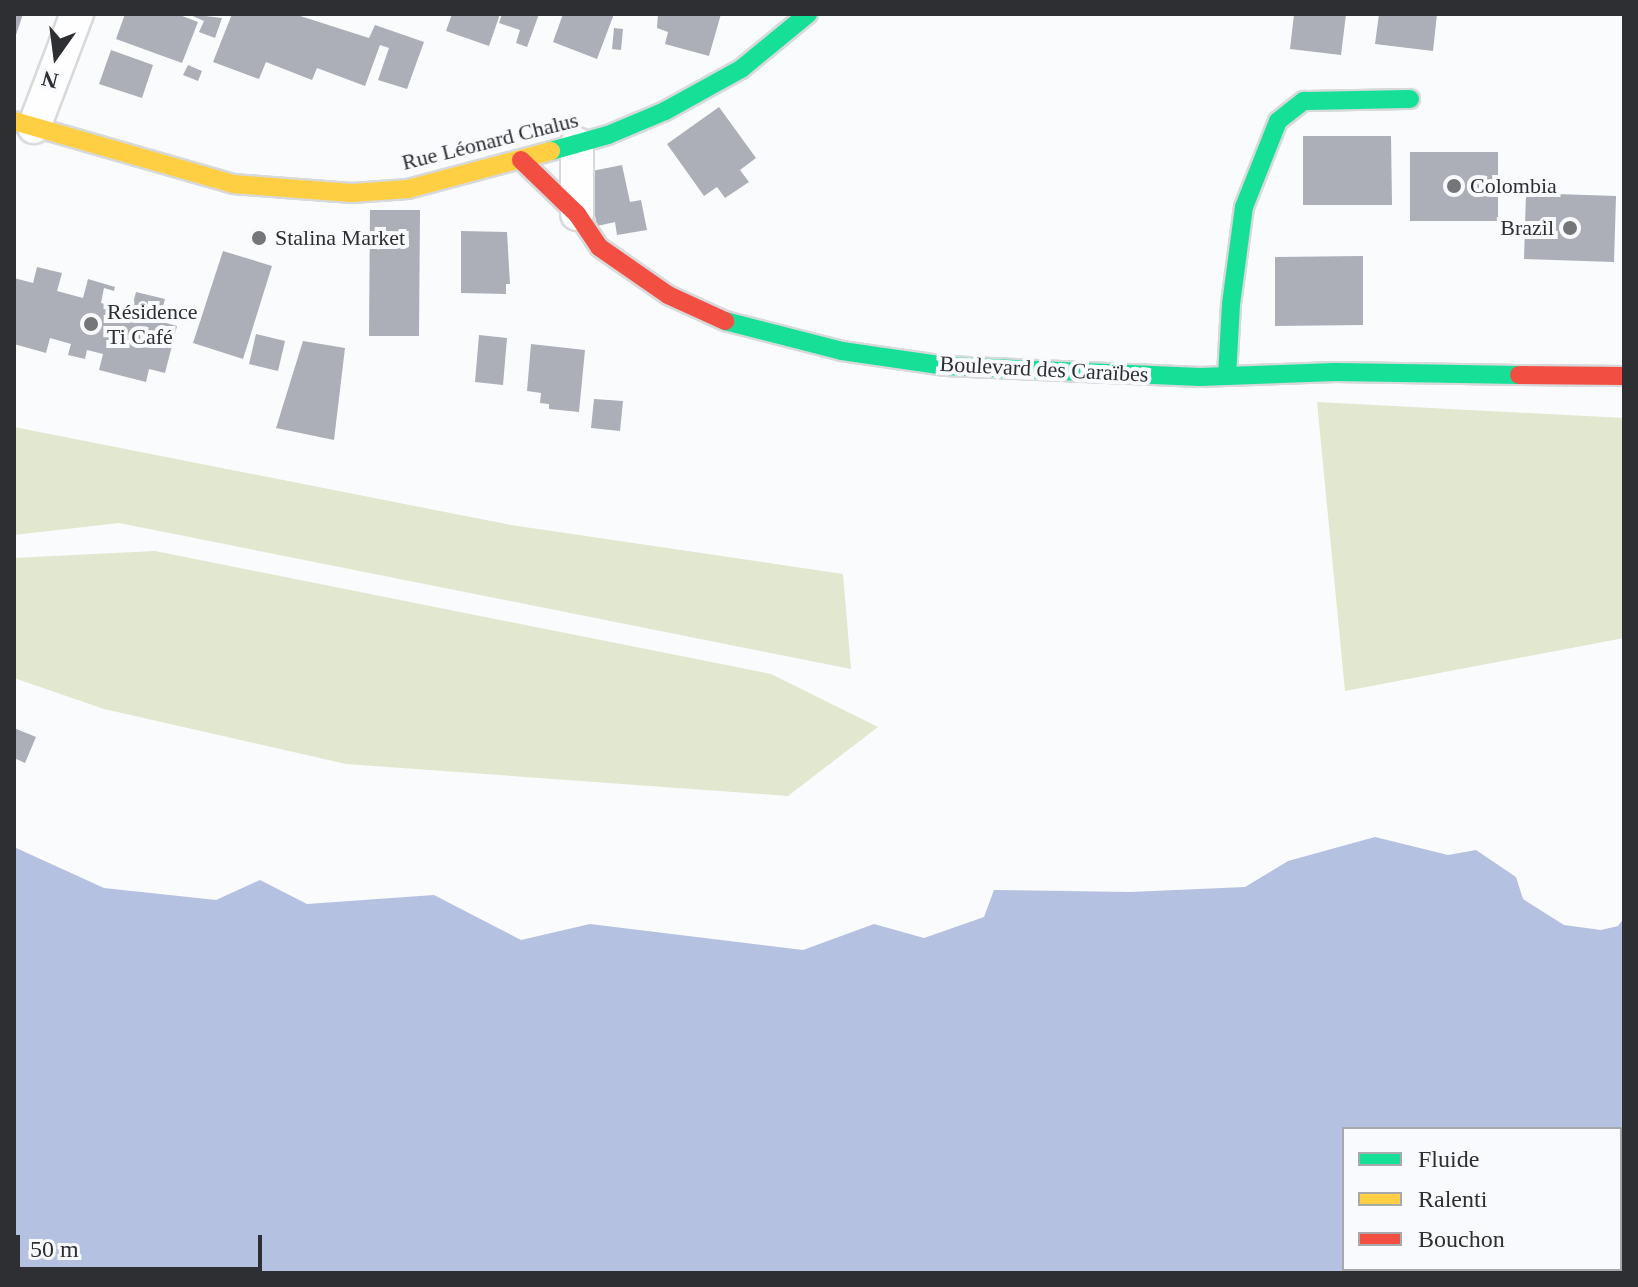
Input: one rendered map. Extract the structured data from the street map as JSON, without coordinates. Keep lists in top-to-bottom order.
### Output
{
  "streets": {
    "street": ["Rue Léonard Chalus", "Boulevard des Caraïbes"]
  },
  "crossings": [
    ["Rue Léonard Chalus", "Boulevard des Caraïbes"]
  ],
  "places": [
    "Colombia",
    "Brazil",
    "Stalina Market",
    "Résidence Ti Café"
  ],
  "legend": ["Fluide", "Ralenti", "Bouchon"],
  "scale_bar": "50 m",
  "north": "bottom"
}
